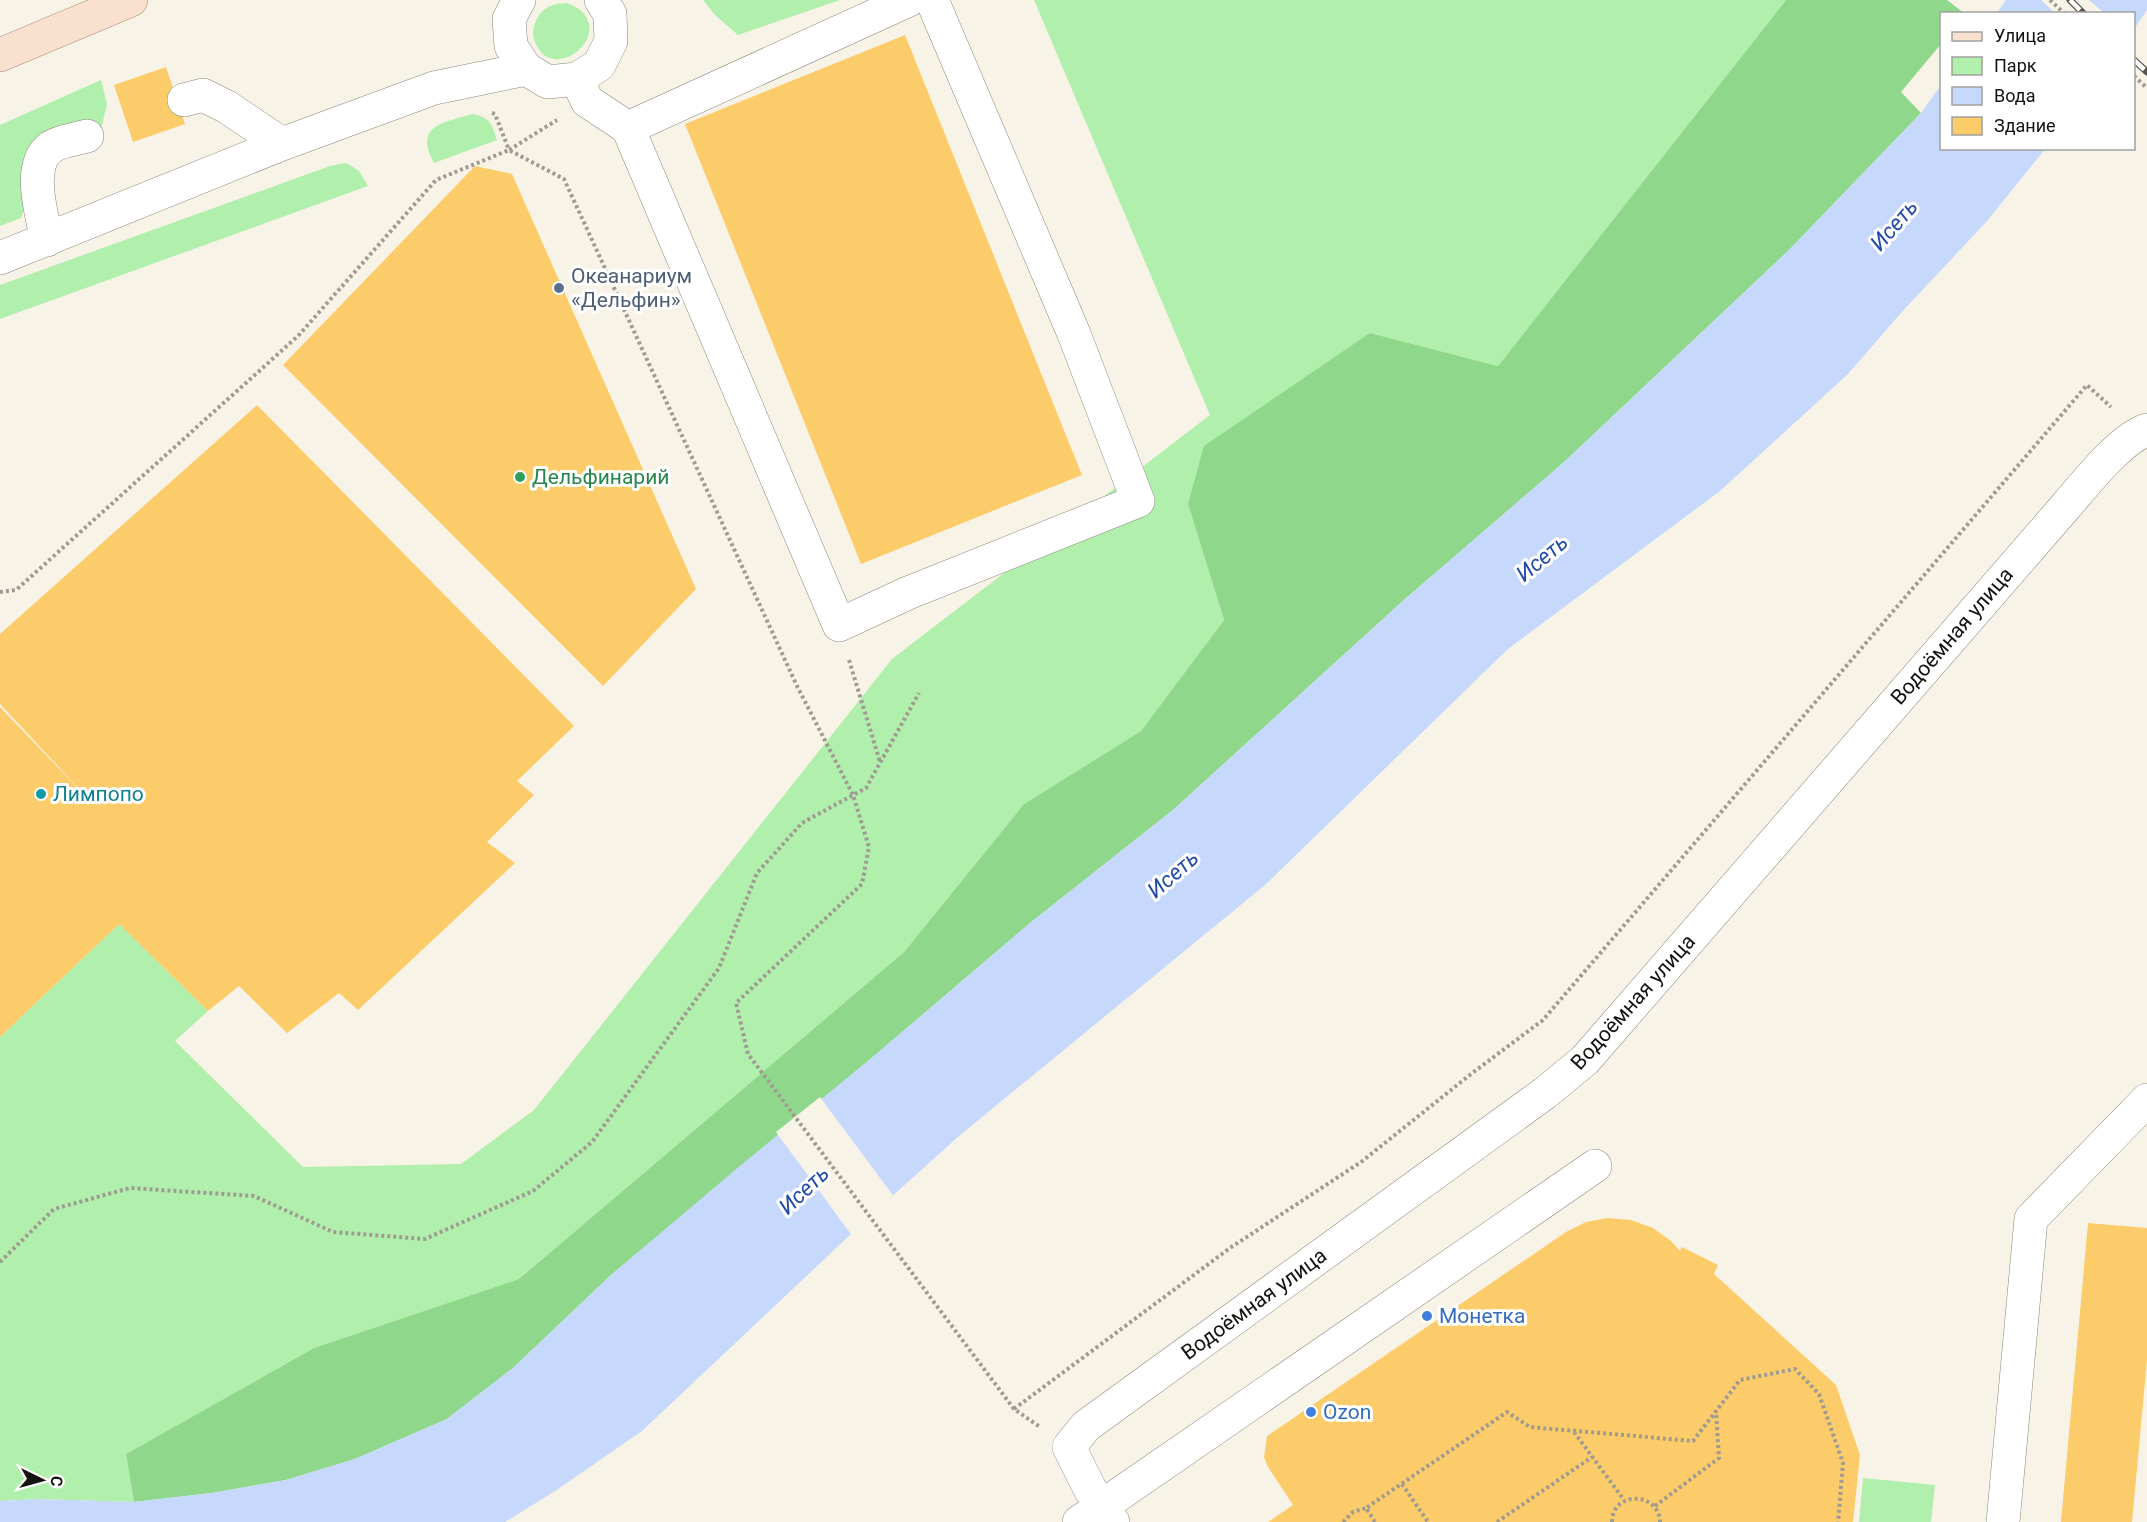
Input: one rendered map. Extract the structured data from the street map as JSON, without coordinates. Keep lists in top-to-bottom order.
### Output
{
  "streets": {
    "street": ["Водоёмная улица"]
  },
  "water": ["Исеть"],
  "places": [
    "Океанариум «Дельфин»",
    "Дельфинарий",
    "Лимпопо",
    "Монетка",
    "Ozon"
  ],
  "legend": [
    "Улица",
    "Парк",
    "Вода",
    "Здание"
  ],
  "north": "right"
}
